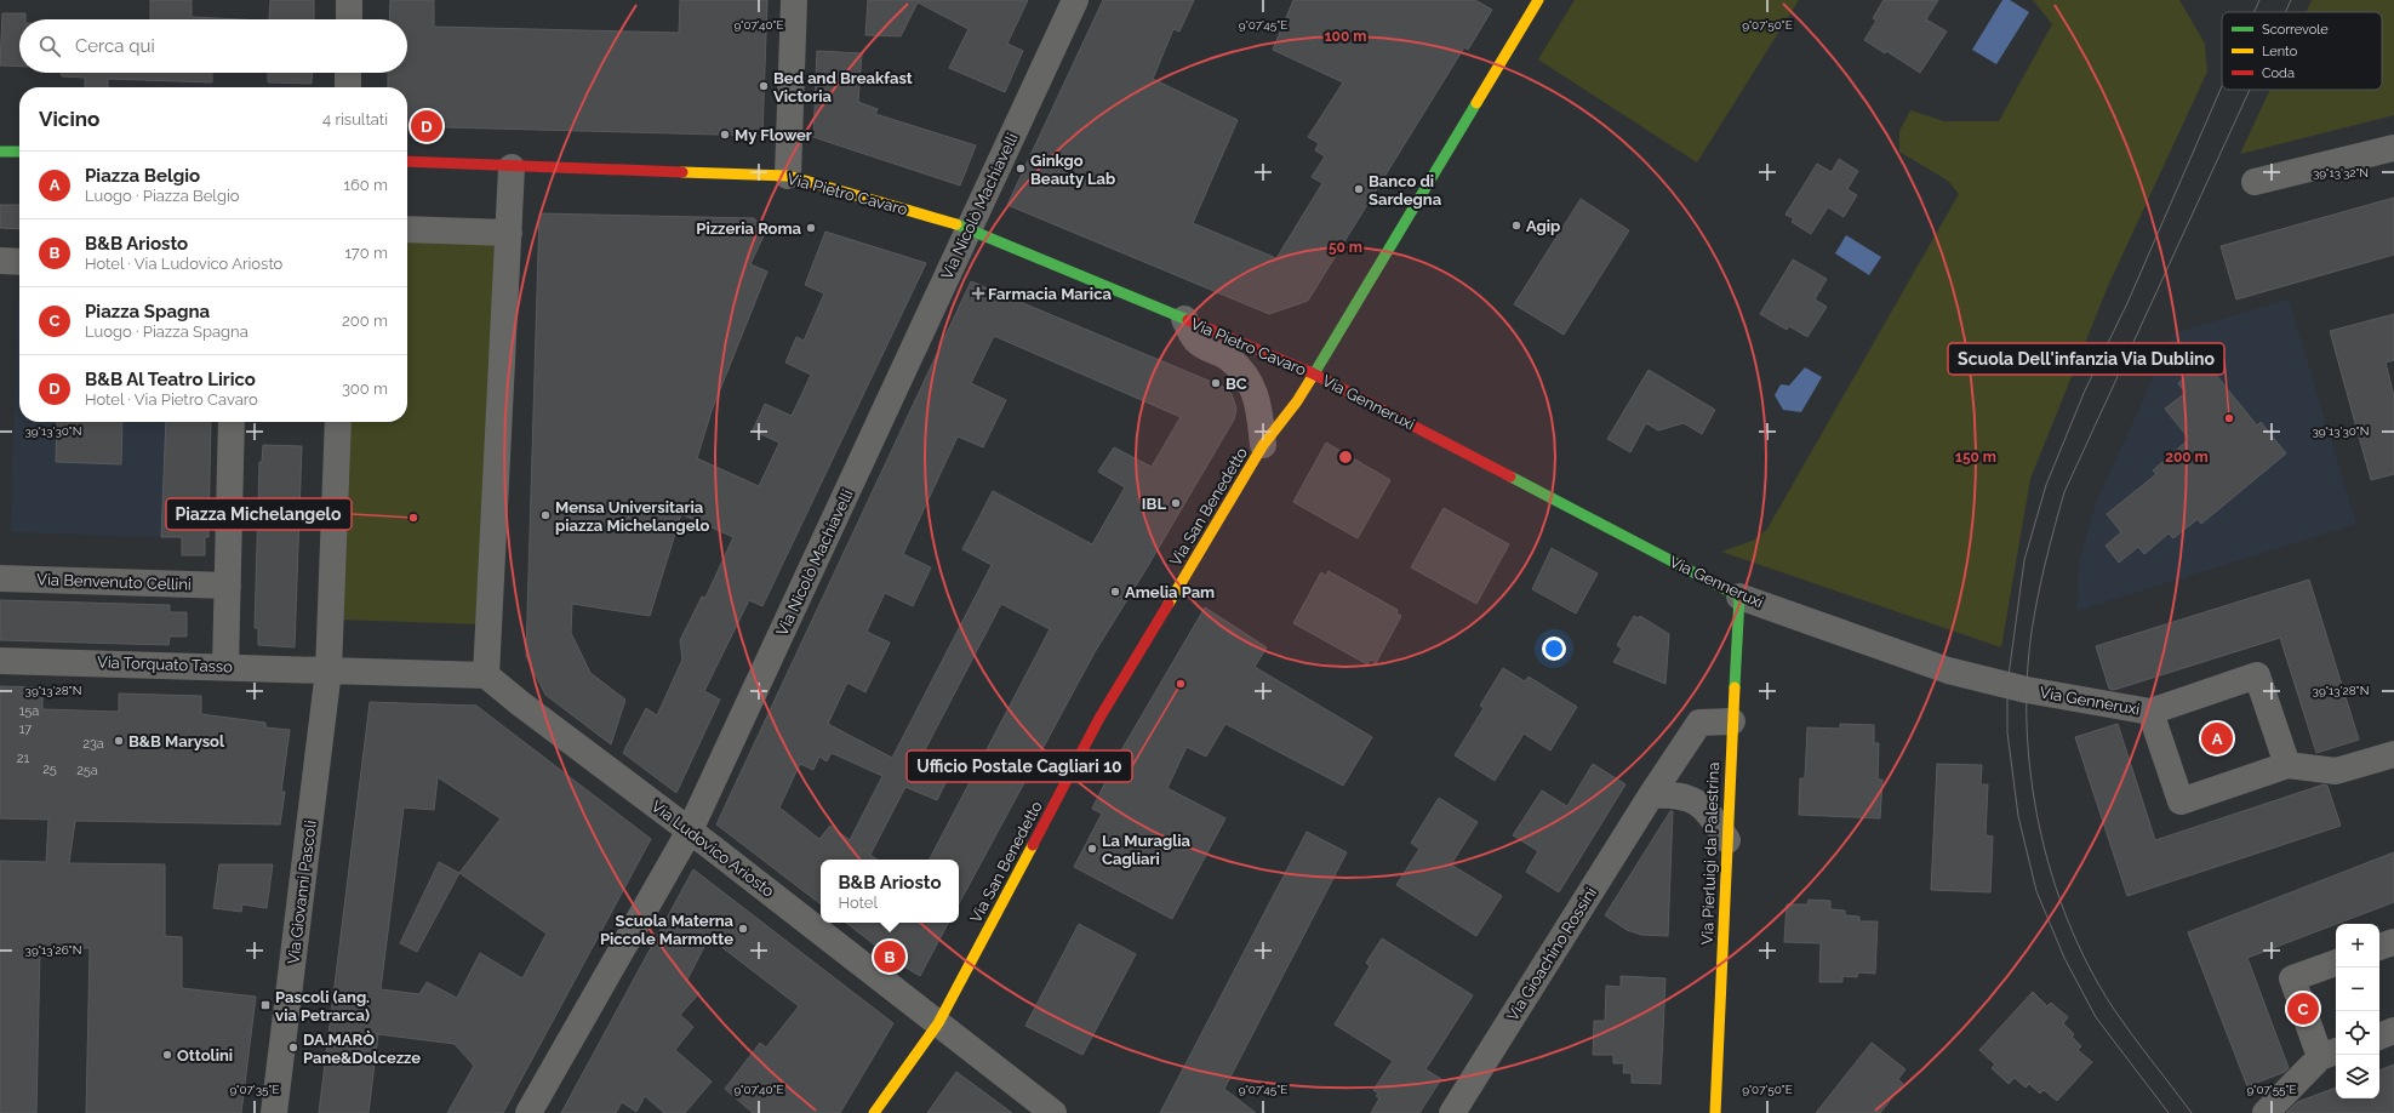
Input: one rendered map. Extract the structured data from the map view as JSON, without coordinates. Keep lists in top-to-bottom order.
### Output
{
  "streets": {
    "street": [
      "Via Pietro Cavaro",
      "Via Nicolò Machiavelli",
      "Via Genneruxi",
      "Via San Benedetto",
      "Via Benvenuto Cellini",
      "Via Torquato Tasso",
      "Via Ludovico Ariosto",
      "Via Pierluigi da Palestrina",
      "Via Giovanni Pascoli",
      "Via Gioachino Rossini"
    ]
  },
  "crossings": [
    ["Via Pietro Cavaro", "Via Nicolò Machiavelli"],
    ["Via Pietro Cavaro", "Via Genneruxi"],
    ["Via Pietro Cavaro", "Via San Benedetto"],
    ["Via Nicolò Machiavelli", "Via Ludovico Ariosto"],
    ["Via Genneruxi", "Via San Benedetto"],
    ["Via Genneruxi", "Via Pierluigi da Palestrina"],
    ["Via San Benedetto", "Via Ludovico Ariosto"],
    ["Via Torquato Tasso", "Via Ludovico Ariosto"],
    ["Via Torquato Tasso", "Via Giovanni Pascoli"],
    ["Via Pierluigi da Palestrina", "Via Gioachino Rossini"]
  ],
  "places": {
    "other": [
      "Bed and Breakfast Victoria",
      "My Flower",
      "Ginkgo Beauty Lab",
      "Banco di Sardegna",
      "Agip",
      "Pizzeria Roma",
      "BC",
      "Scuola Dell'infanzia Via Dublino",
      "IBL",
      "Mensa Universitaria piazza Michelangelo",
      "Piazza Michelangelo",
      "Amelia Pam",
      "Ufficio Postale Cagliari 10",
      "B&B Marysol",
      "La Muraglia Cagliari",
      "Scuola Materna Piccole Marmotte",
      "DA.MARÒ Pane&Dolcezze",
      "Ottolini"
    ],
    "health": ["Farmacia Marica"],
    "transit": ["Pascoli (ang. via Petrarca)"]
  },
  "house_numbers": [
    "15a",
    "17",
    "23a",
    "21",
    "25",
    "25a"
  ],
  "legend": ["Scorrevole", "Lento", "Coda"],
  "page": {
    "search": "Cerca qui",
    "heading": ["Vicino", "4 risultati"],
    "pins": [
      "D",
      "A",
      "B",
      "C"
    ],
    "list": [
      {
        "mark": "A",
        "name": "Piazza Belgio",
        "note": "Luogo · Piazza Belgio",
        "value": "160 m"
      },
      {
        "mark": "B",
        "name": "B&B Ariosto",
        "note": "Hotel · Via Ludovico Ariosto",
        "value": "170 m"
      },
      {
        "mark": "C",
        "name": "Piazza Spagna",
        "note": "Luogo · Piazza Spagna",
        "value": "200 m"
      },
      {
        "mark": "D",
        "name": "B&B Al Teatro Lirico",
        "note": "Hotel · Via Pietro Cavaro",
        "value": "300 m"
      }
    ],
    "popup": ["B&B Ariosto", "Hotel"],
    "map_buttons": ["+", "−"]
  },
  "coordinates": [
    "9°07'40\"E",
    "9°07'45\"E",
    "9°07'50\"E",
    "39°13'32\"N",
    "39°13'30\"N",
    "39°13'28\"N",
    "39°13'26\"N",
    "9°07'35\"E",
    "9°07'55\"E"
  ],
  "rings": [
    "100 m",
    "50 m",
    "150 m",
    "200 m"
  ]
}
